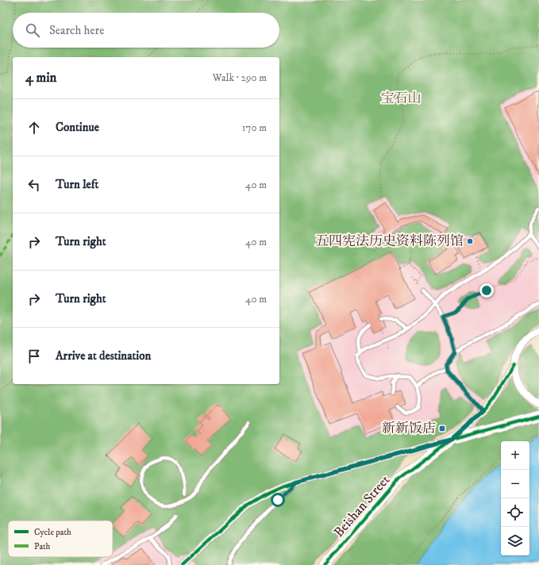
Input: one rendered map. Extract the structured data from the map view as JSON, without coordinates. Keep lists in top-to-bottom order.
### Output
{
  "streets": {
    "main road": ["Beishan Street"]
  },
  "parks": ["宝石山"],
  "places": {
    "other": ["五四宪法历史资料陈列馆"],
    "transit": ["新新饭店"]
  },
  "legend": ["Cycle path", "Path"],
  "page": {
    "search": "Search here",
    "heading": ["4 min", "Walk · 290 m"],
    "list": [
      ["Continue", "170 m"],
      ["Turn left", "40 m"],
      ["Turn right", "40 m"],
      ["Turn right", "40 m"],
      "Arrive at destination"
    ],
    "map_buttons": ["+", "−"]
  }
}
